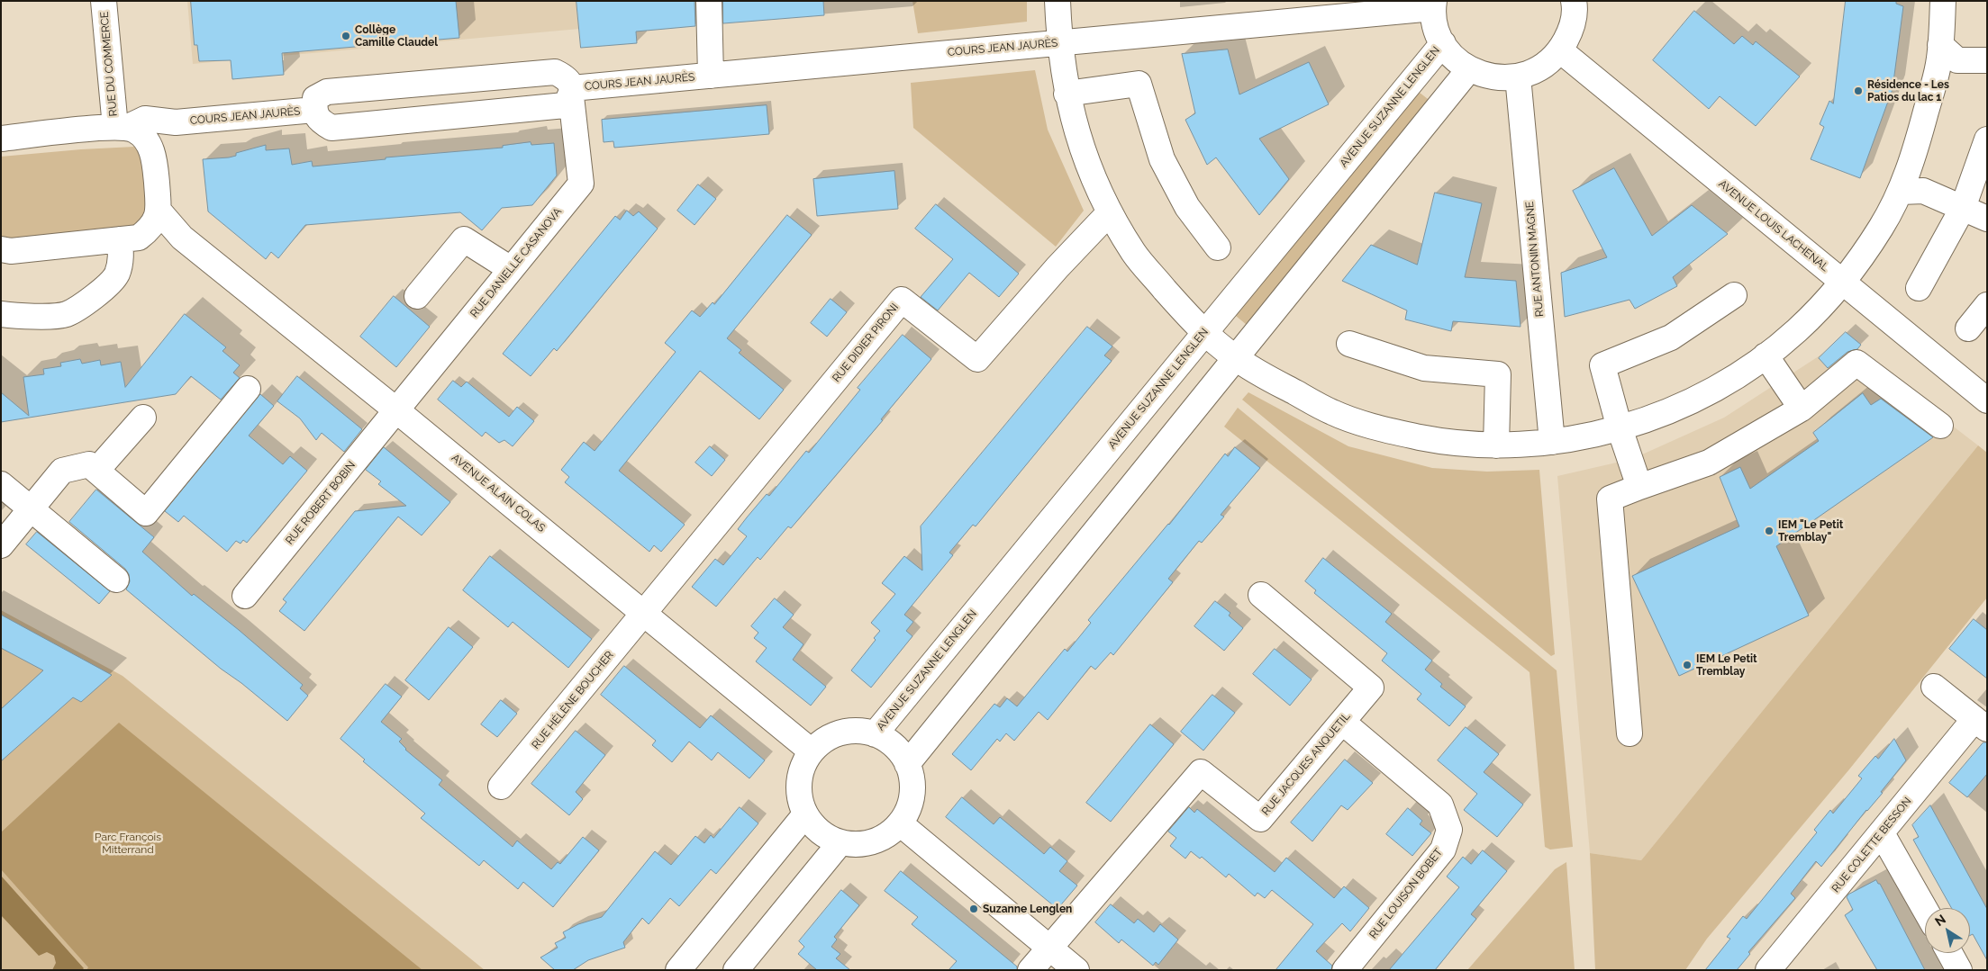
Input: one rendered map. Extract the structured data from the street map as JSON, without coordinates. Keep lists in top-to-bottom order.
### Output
{
  "streets": {
    "street": [
      "COURS JEAN JAURÈS",
      "RUE DU COMMERCE",
      "AVENUE SUZANNE LENGLEN",
      "AVENUE LOUIS LACHENAL",
      "RUE ANTONIN MAGNE",
      "RUE DANIELLE CASANOVA",
      "RUE DIDIER PIRONI",
      "AVENUE ALAIN COLAS",
      "RUE ROBERT BOBIN",
      "RUE HÉLÈNE BOUCHER",
      "RUE JACQUES ANQUETIL",
      "RUE COLETTE BESSON",
      "RUE LOUISON BOBET"
    ]
  },
  "crossings": [
    ["COURS JEAN JAURÈS", "RUE DU COMMERCE"],
    ["COURS JEAN JAURÈS", "RUE DANIELLE CASANOVA"],
    ["AVENUE SUZANNE LENGLEN", "AVENUE ALAIN COLAS"],
    ["RUE DANIELLE CASANOVA", "AVENUE ALAIN COLAS"],
    ["RUE DANIELLE CASANOVA", "RUE ROBERT BOBIN"],
    ["RUE DIDIER PIRONI", "AVENUE ALAIN COLAS"],
    ["RUE DIDIER PIRONI", "RUE HÉLÈNE BOUCHER"],
    ["AVENUE ALAIN COLAS", "RUE ROBERT BOBIN"],
    ["AVENUE ALAIN COLAS", "RUE HÉLÈNE BOUCHER"],
    ["RUE JACQUES ANQUETIL", "RUE LOUISON BOBET"]
  ],
  "parks": ["Parc François Mitterrand"],
  "places": [
    "Collège Camille Claudel",
    "Résidence - Les Patios du lac 1",
    "IEM \"Le Petit Tremblay\"",
    "IEM Le Petit Tremblay",
    "Suzanne Lenglen"
  ],
  "north": "top left"
}
